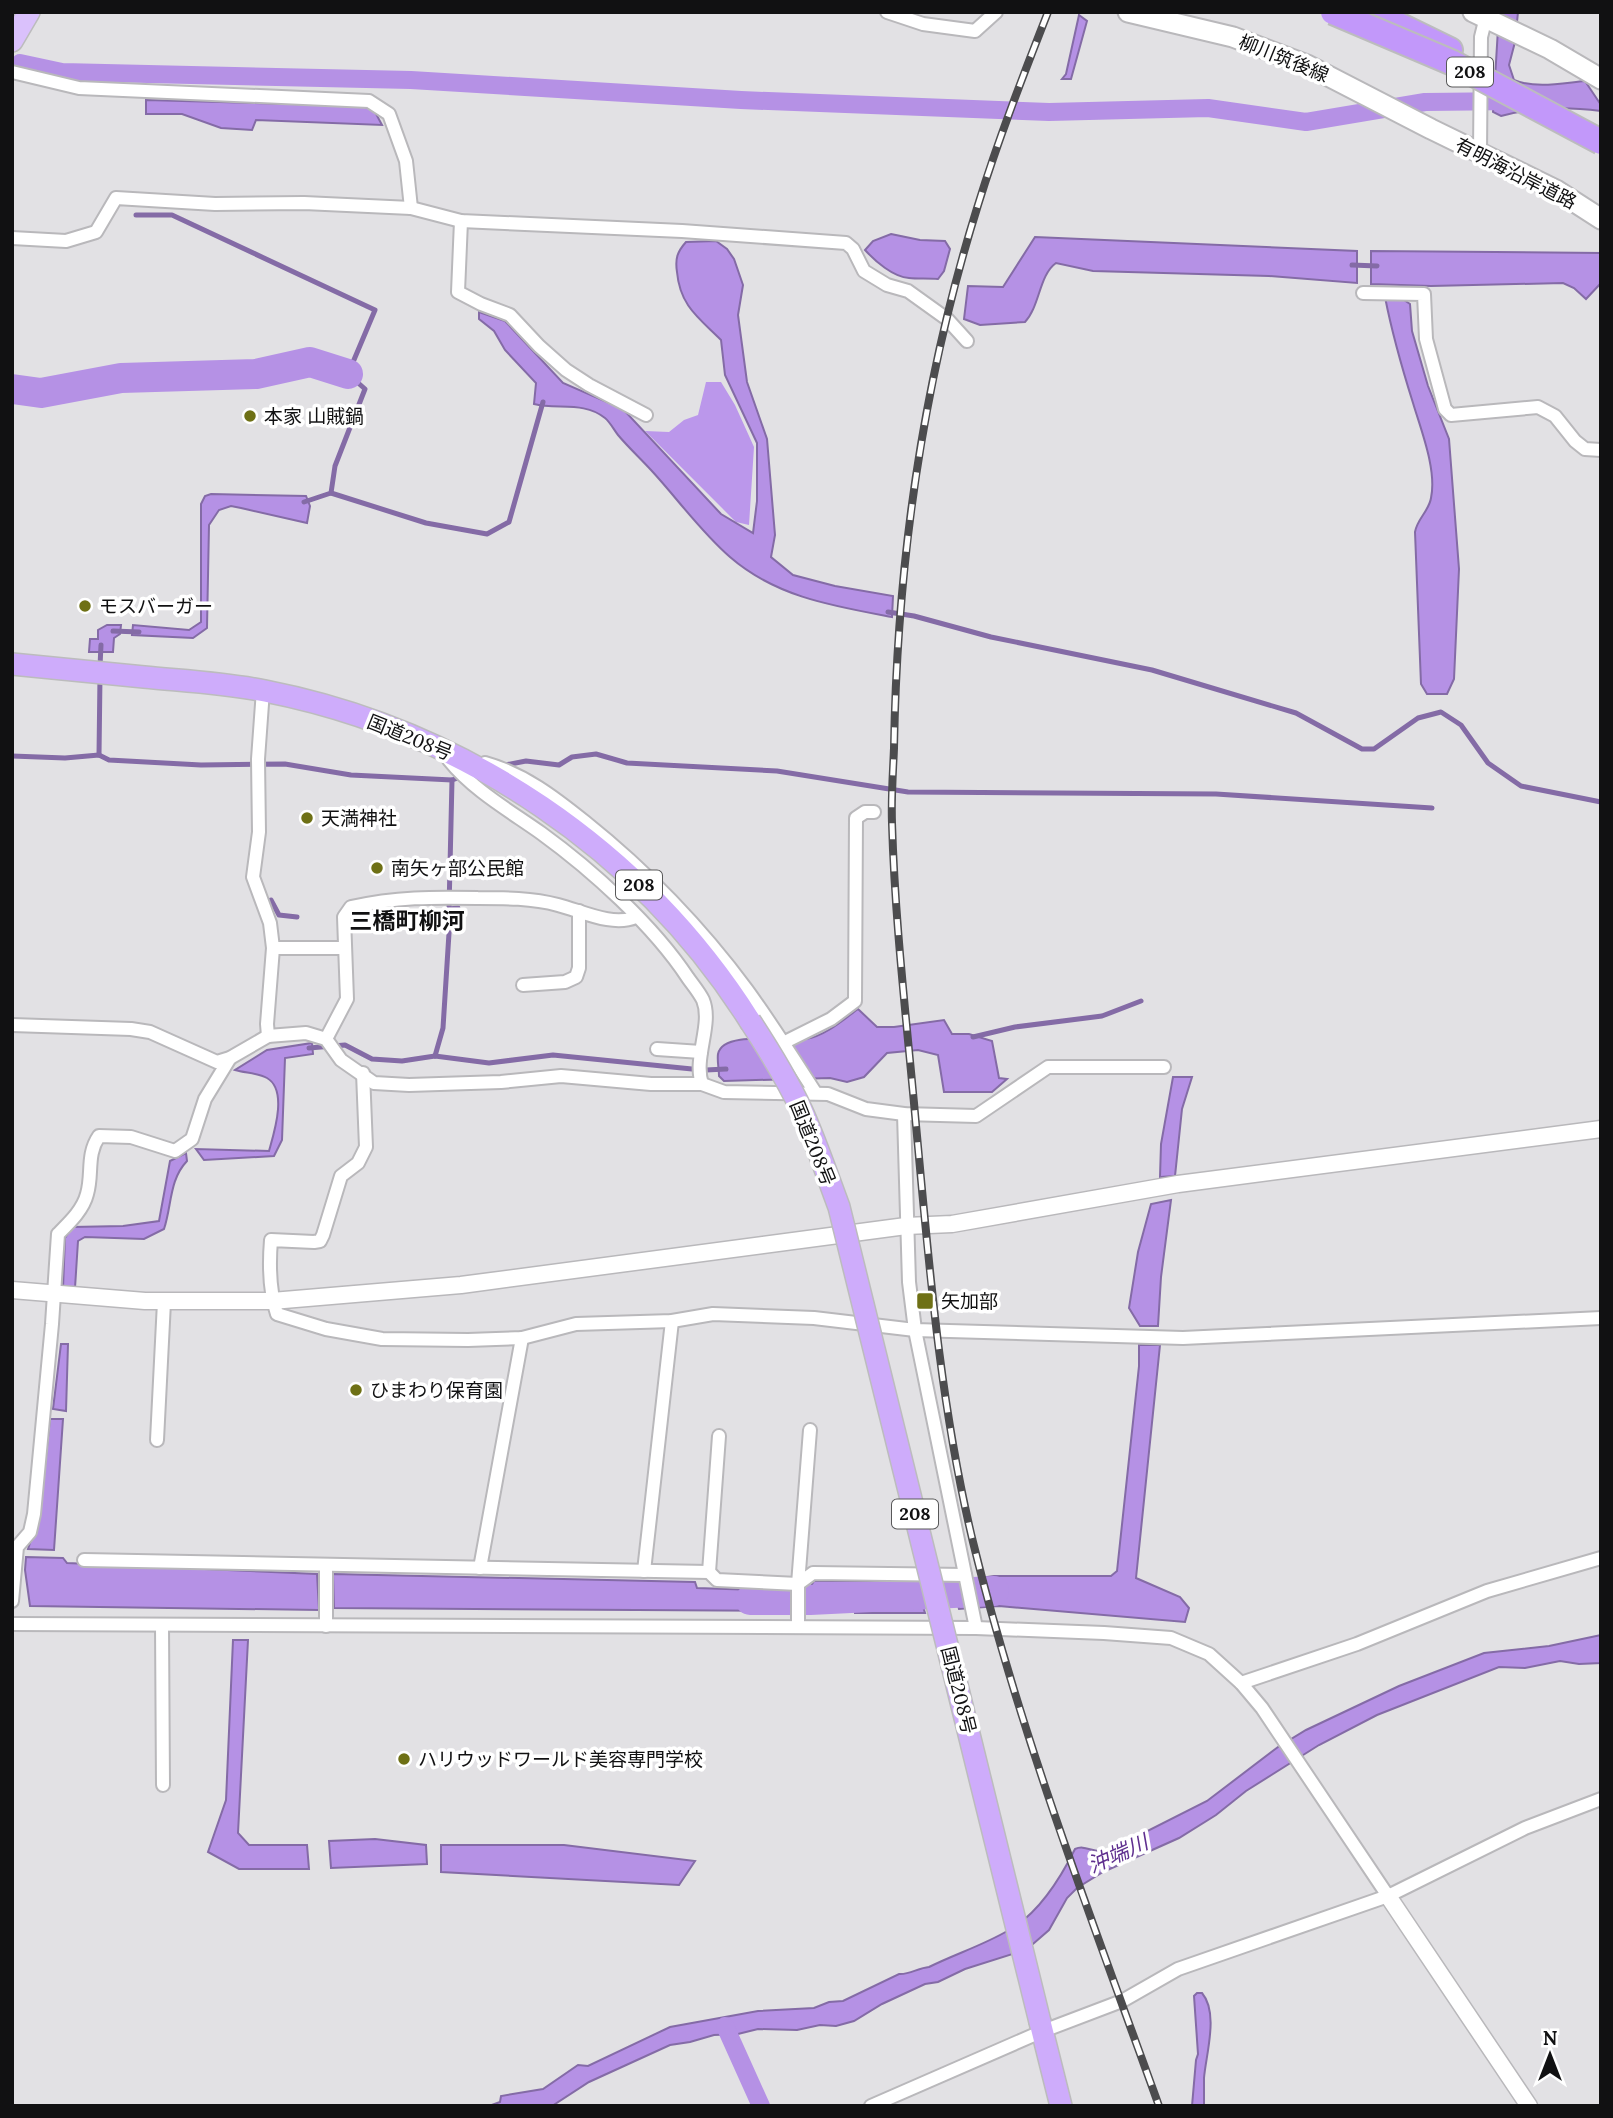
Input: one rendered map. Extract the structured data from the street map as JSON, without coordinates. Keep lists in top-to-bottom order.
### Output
{
  "streets": {
    "highway": ["208", "国道208号"],
    "main road": ["柳川筑後線", "有明海沿岸道路"]
  },
  "crossings": [
    ["柳川筑後線", "有明海沿岸道路"]
  ],
  "districts": ["三橋町柳河"],
  "water": ["沖端川"],
  "places": {
    "other": [
      "本家 山賊鍋",
      "モスバーガー",
      "天満神社",
      "南矢ヶ部公民館",
      "ひまわり保育園",
      "ハリウッドワールド美容専門学校"
    ],
    "transit": ["矢加部"]
  },
  "north": "top"
}
